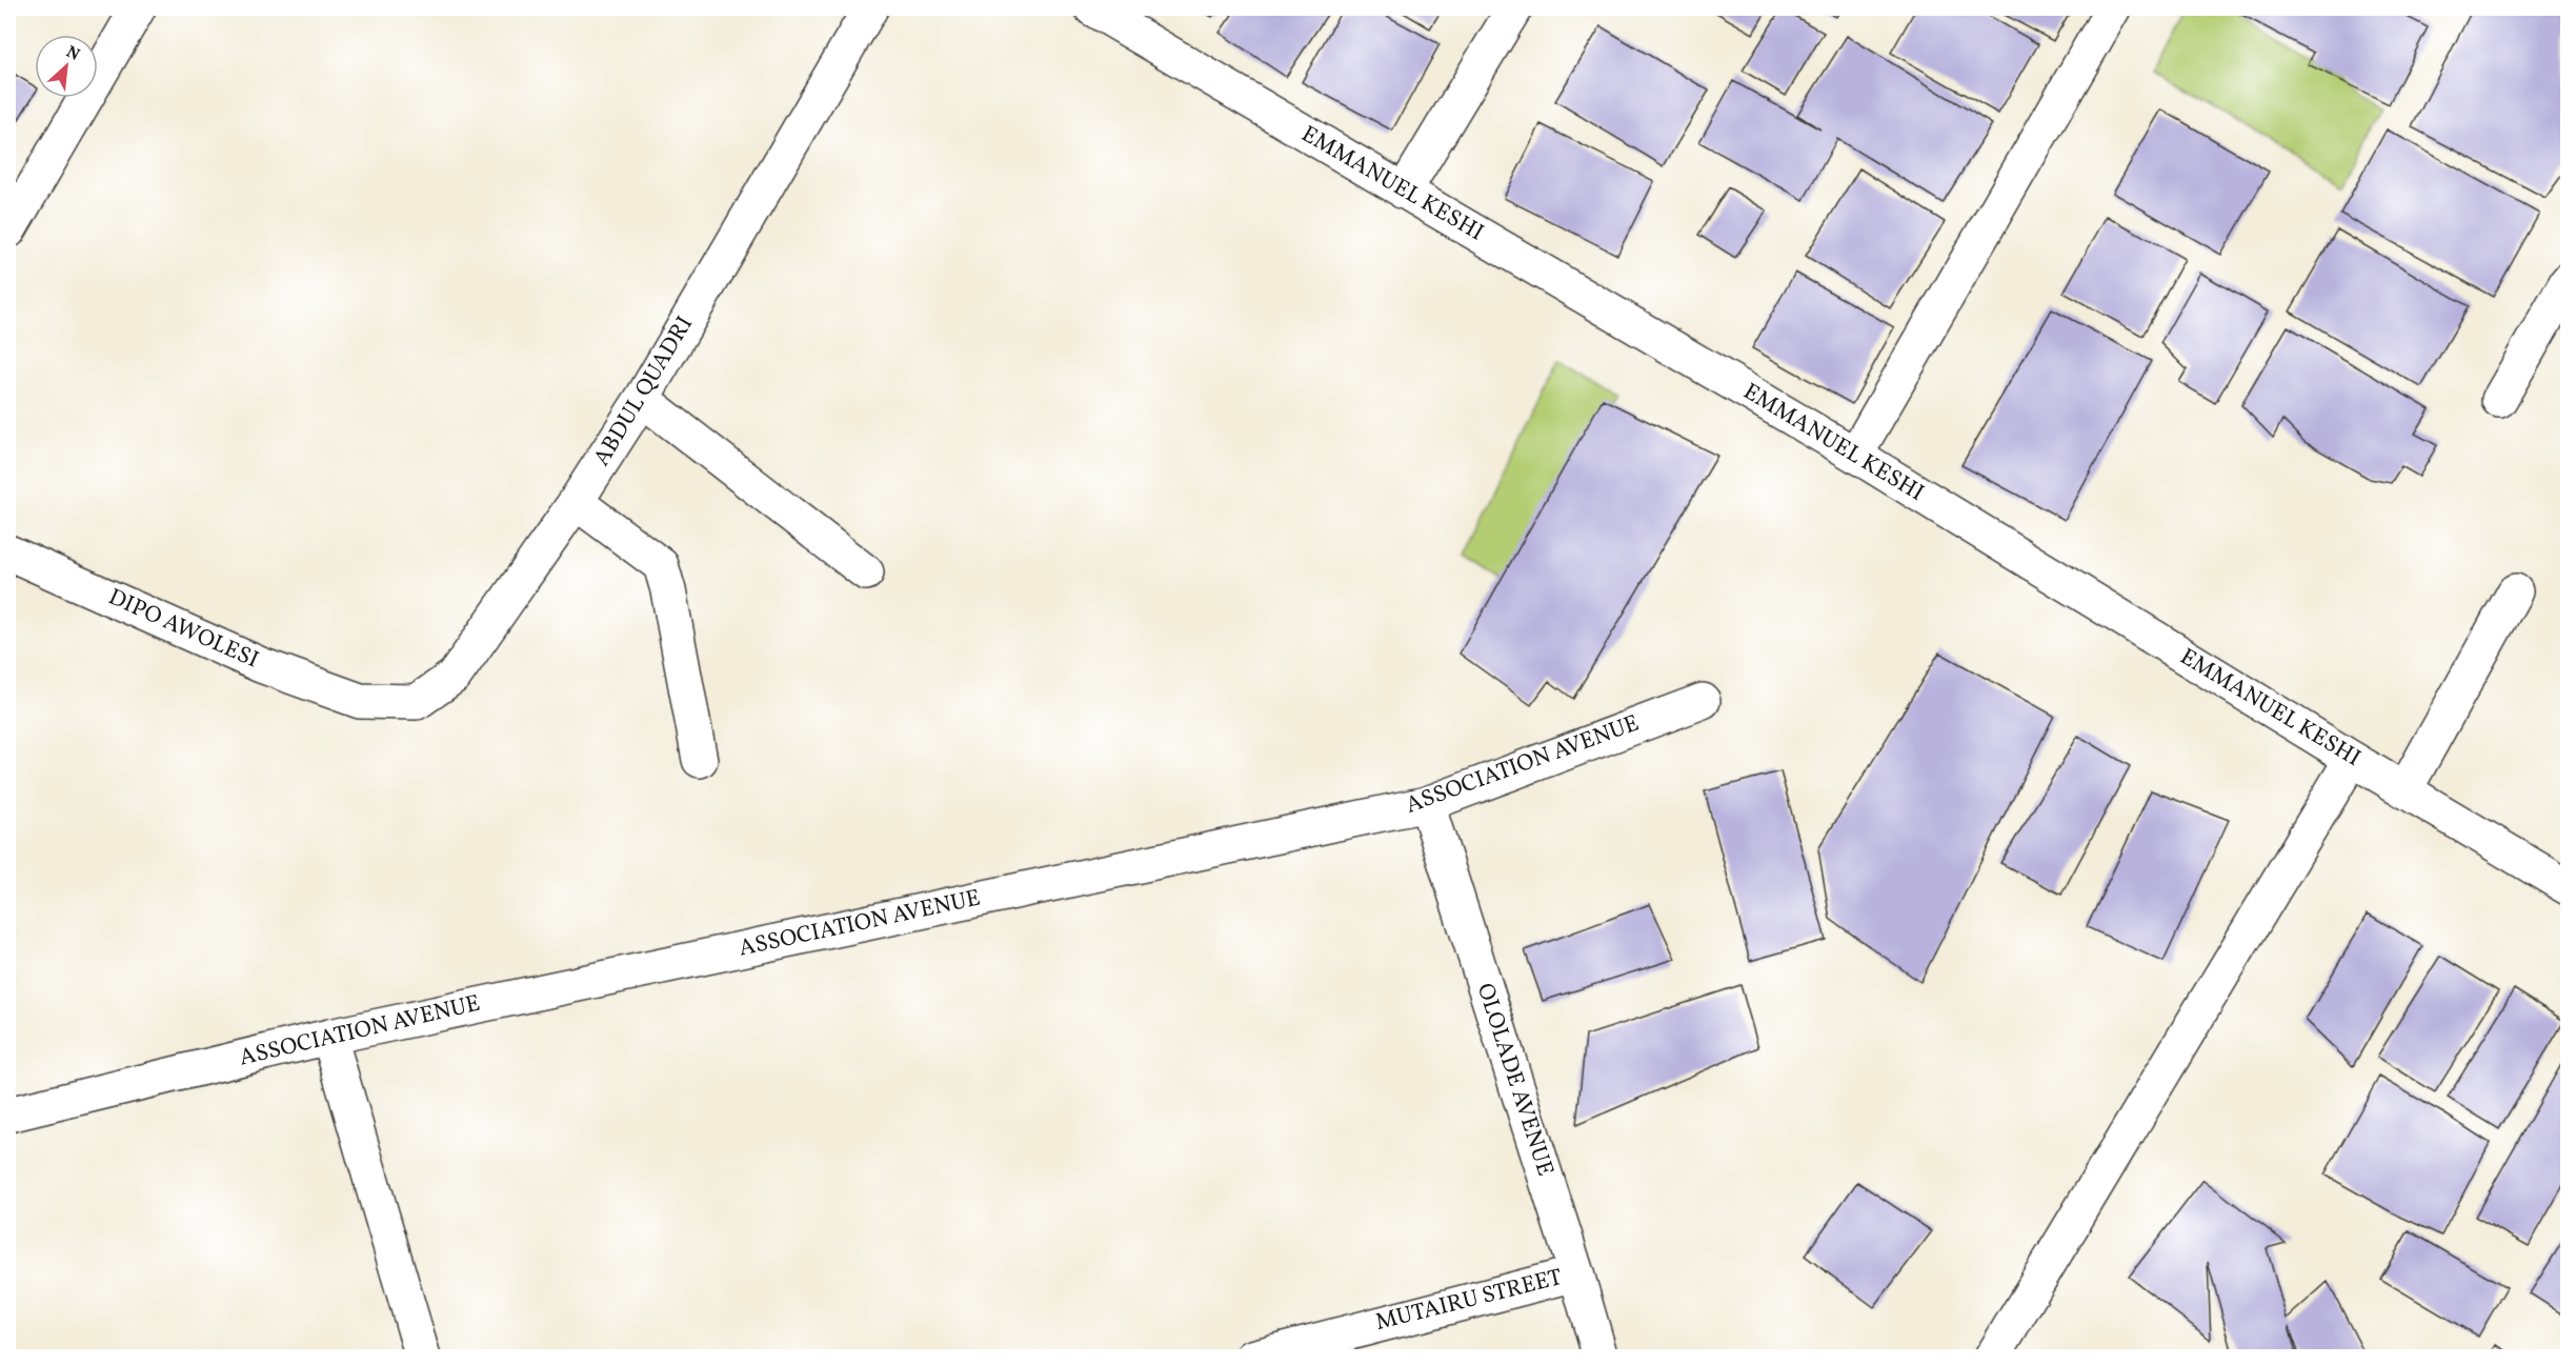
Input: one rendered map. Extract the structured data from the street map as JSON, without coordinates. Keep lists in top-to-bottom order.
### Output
{
  "streets": {
    "street": [
      "EMMANUEL KESHI",
      "ABDUL QUADRI",
      "DIPO AWOLESI",
      "ASSOCIATION AVENUE",
      "OLOLADE AVENUE",
      "MUTAIRU STREET"
    ]
  },
  "crossings": [
    ["ABDUL QUADRI", "DIPO AWOLESI"],
    ["ASSOCIATION AVENUE", "OLOLADE AVENUE"],
    ["OLOLADE AVENUE", "MUTAIRU STREET"]
  ],
  "north": "top right"
}
